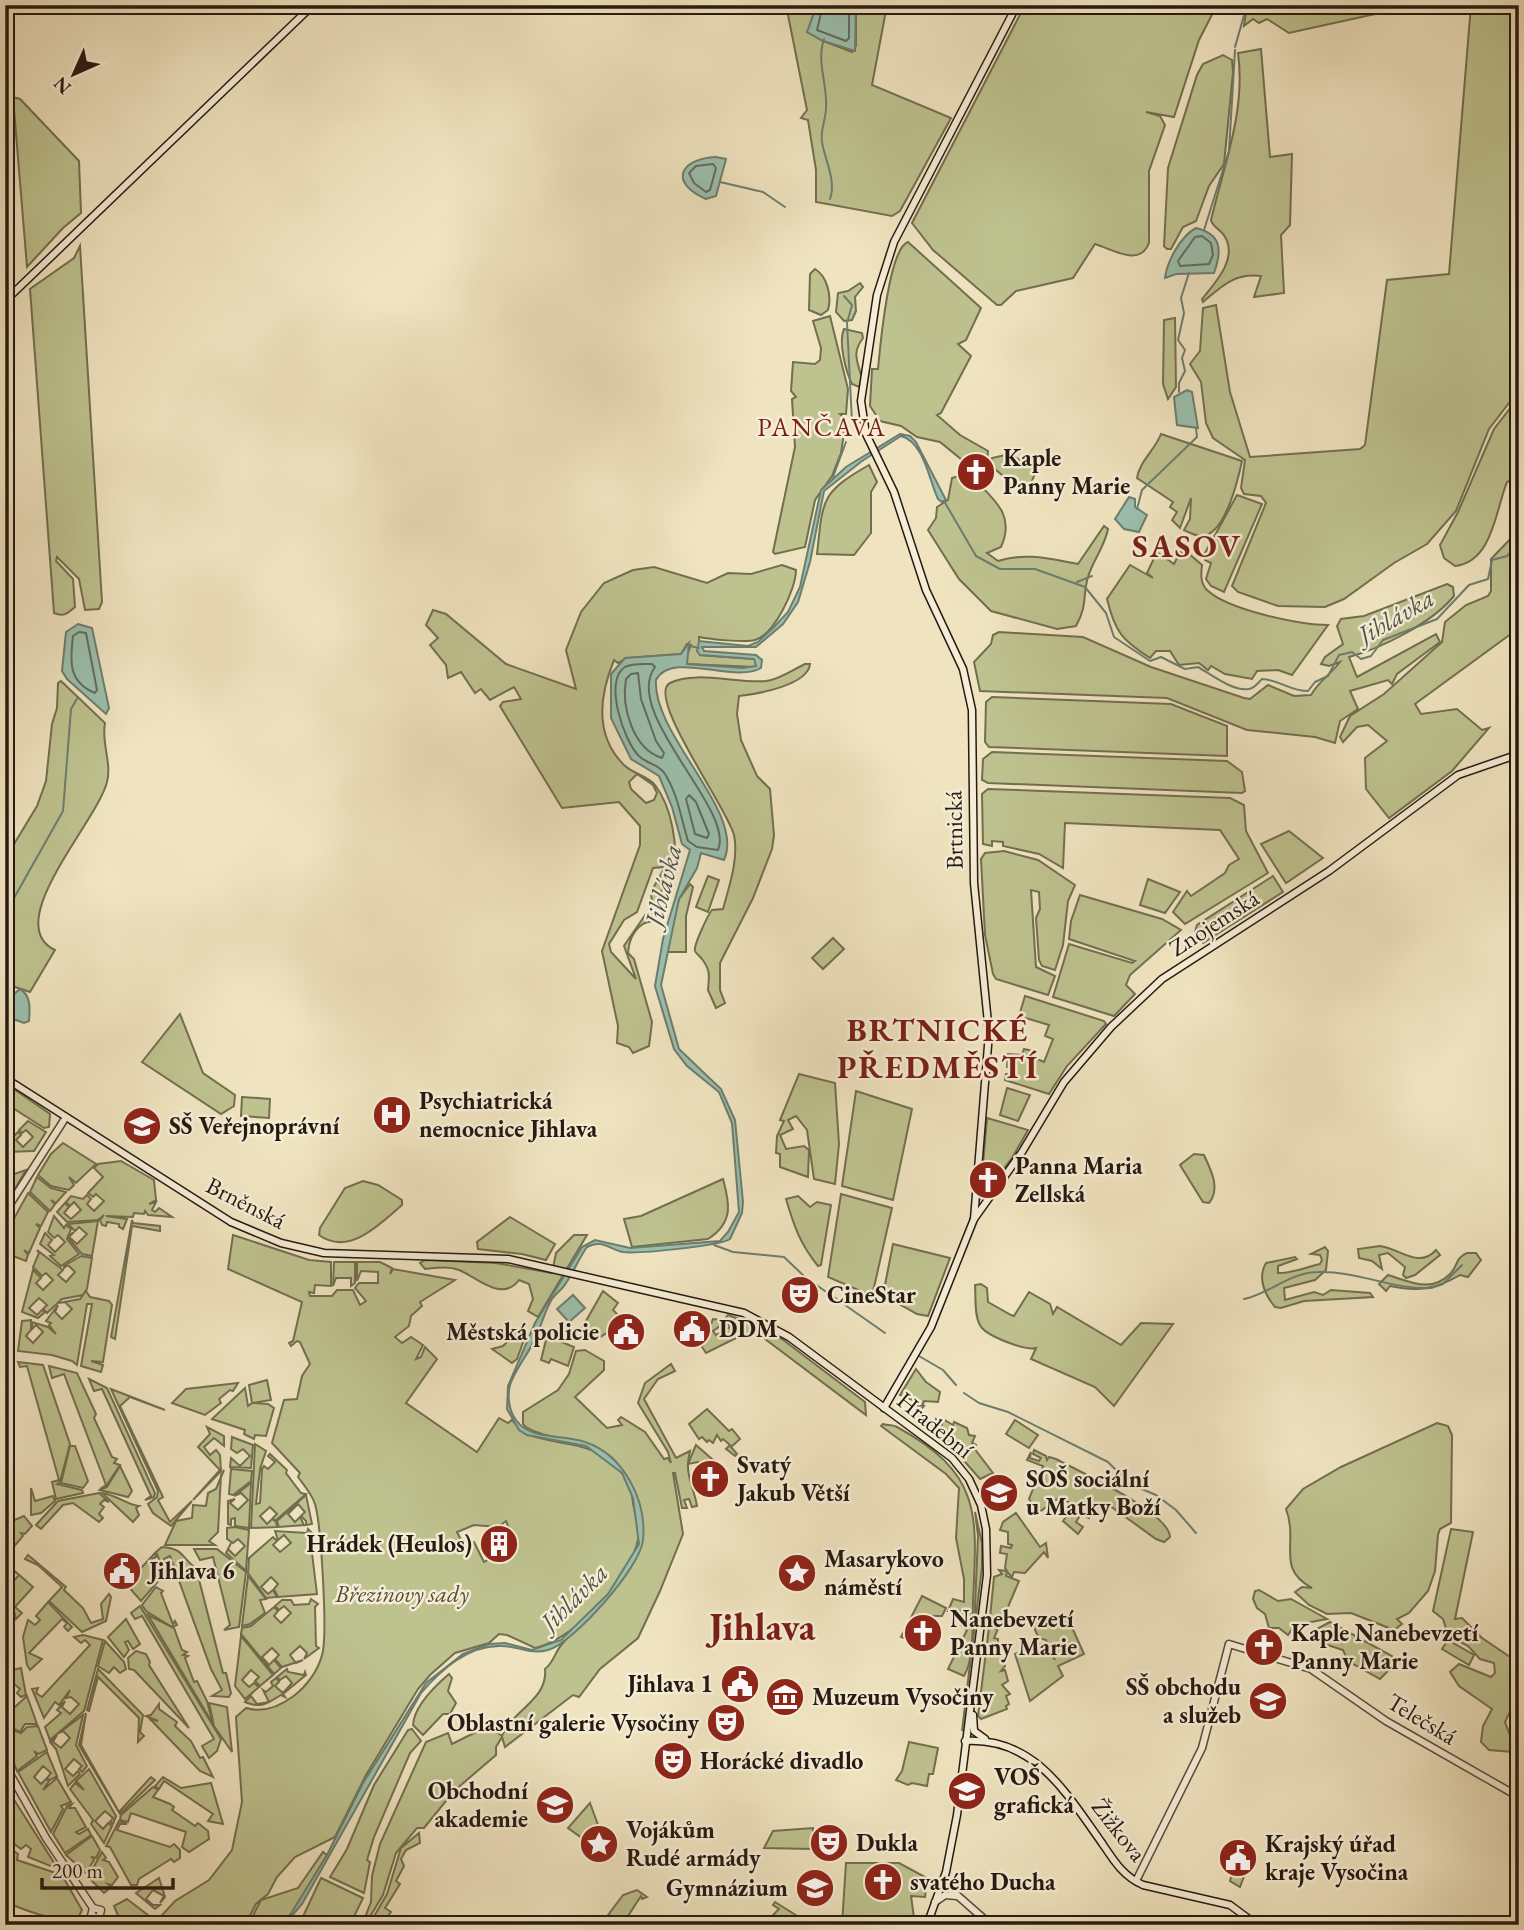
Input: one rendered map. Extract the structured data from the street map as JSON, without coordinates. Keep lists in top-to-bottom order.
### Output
{
  "streets": {
    "main road": [
      "Brtnická",
      "Znojemská",
      "Brněnská",
      "Hradební",
      "Telečská",
      "Žižkova"
    ]
  },
  "crossings": [
    ["Brtnická", "Znojemská"],
    ["Znojemská", "Hradební"],
    ["Brněnská", "Hradební"],
    ["Hradební", "Žižkova"],
    ["Telečská", "Žižkova"]
  ],
  "districts": [
    "PANČAVA",
    "SASOV",
    "BRTNICKÉ PŘEDMĚSTÍ",
    "Jihlava"
  ],
  "water": ["Jihlávka"],
  "parks": ["Březinovy sady"],
  "places": {
    "church": [
      "Kaple Panny Marie",
      "Panna Maria Zellská",
      "Svatý Jakub Větší",
      "Nanebevzetí Panny Marie",
      "Kaple Nanebevzetí Panny Marie",
      "svatého Ducha"
    ],
    "hospital": ["Psychiatrická nemocnice Jihlava"],
    "school or university": [
      "SŠ Veřejnoprávní",
      "SOŠ sociální u Matky Boží",
      "SŠ obchodu a služeb",
      "VOŠ grafická",
      "Obchodní akademie",
      "Gymnázium"
    ],
    "theatre": [
      "CineStar",
      "Oblastní galerie Vysočiny",
      "Horácké divadlo",
      "Dukla"
    ],
    "public building": [
      "DDM",
      "Městská policie",
      "Jihlava 6",
      "Jihlava 1",
      "Krajský úřad kraje Vysočina"
    ],
    "building": ["Hrádek (Heulos)"],
    "place": ["Masarykovo náměstí", "Vojákům Rudé armády"],
    "museum": ["Muzeum Vysočiny"]
  },
  "scale_bar": "200 m",
  "north": "bottom left"
}
